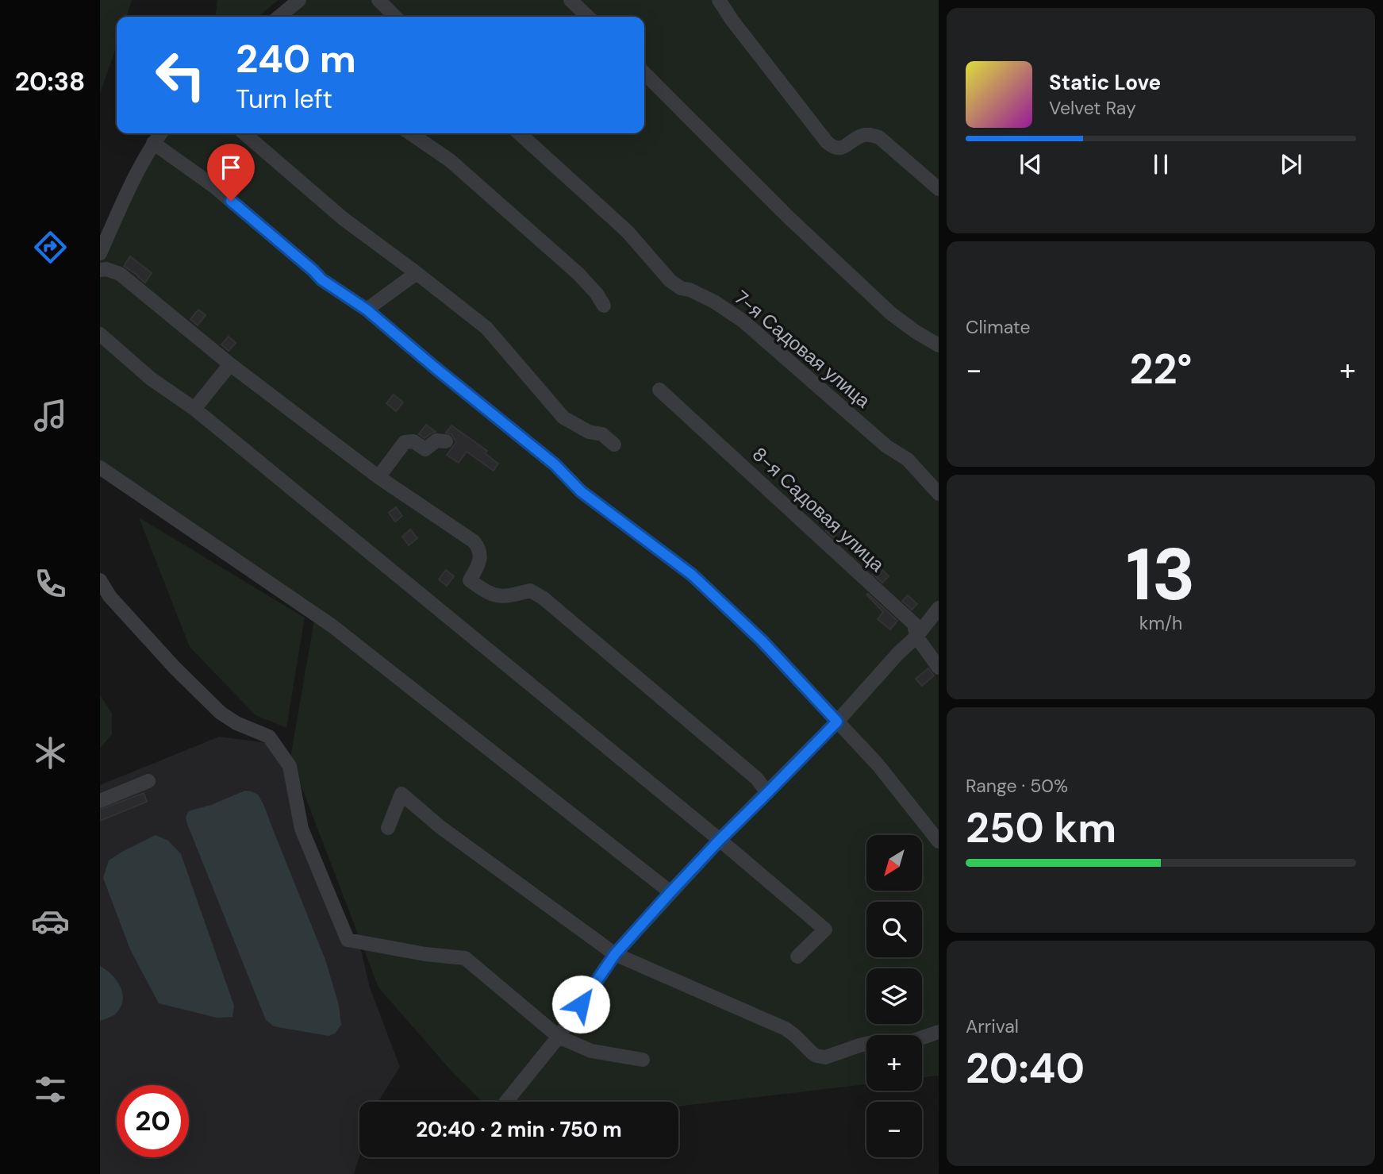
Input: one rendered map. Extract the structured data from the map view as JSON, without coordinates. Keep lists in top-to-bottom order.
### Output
{
  "streets": {
    "lane": ["7-я Садовая улица", "8-я Садовая улица"]
  },
  "north": "bottom left",
  "page": {
    "tabs": "20:38",
    "turn": ["240 m", "Turn left"],
    "song": ["Static Love", "Velvet Ray"],
    "tile": [
      "Climate",
      ["13", "km/h"],
      ["Range · 50%", "250 km"],
      ["Arrival", "20:40"]
    ],
    "heat": ["−", "22°", "+"],
    "map_buttons": ["+", "−"],
    "limit": "20",
    "trip": "20:40 · 2 min · 750 m"
  }
}
